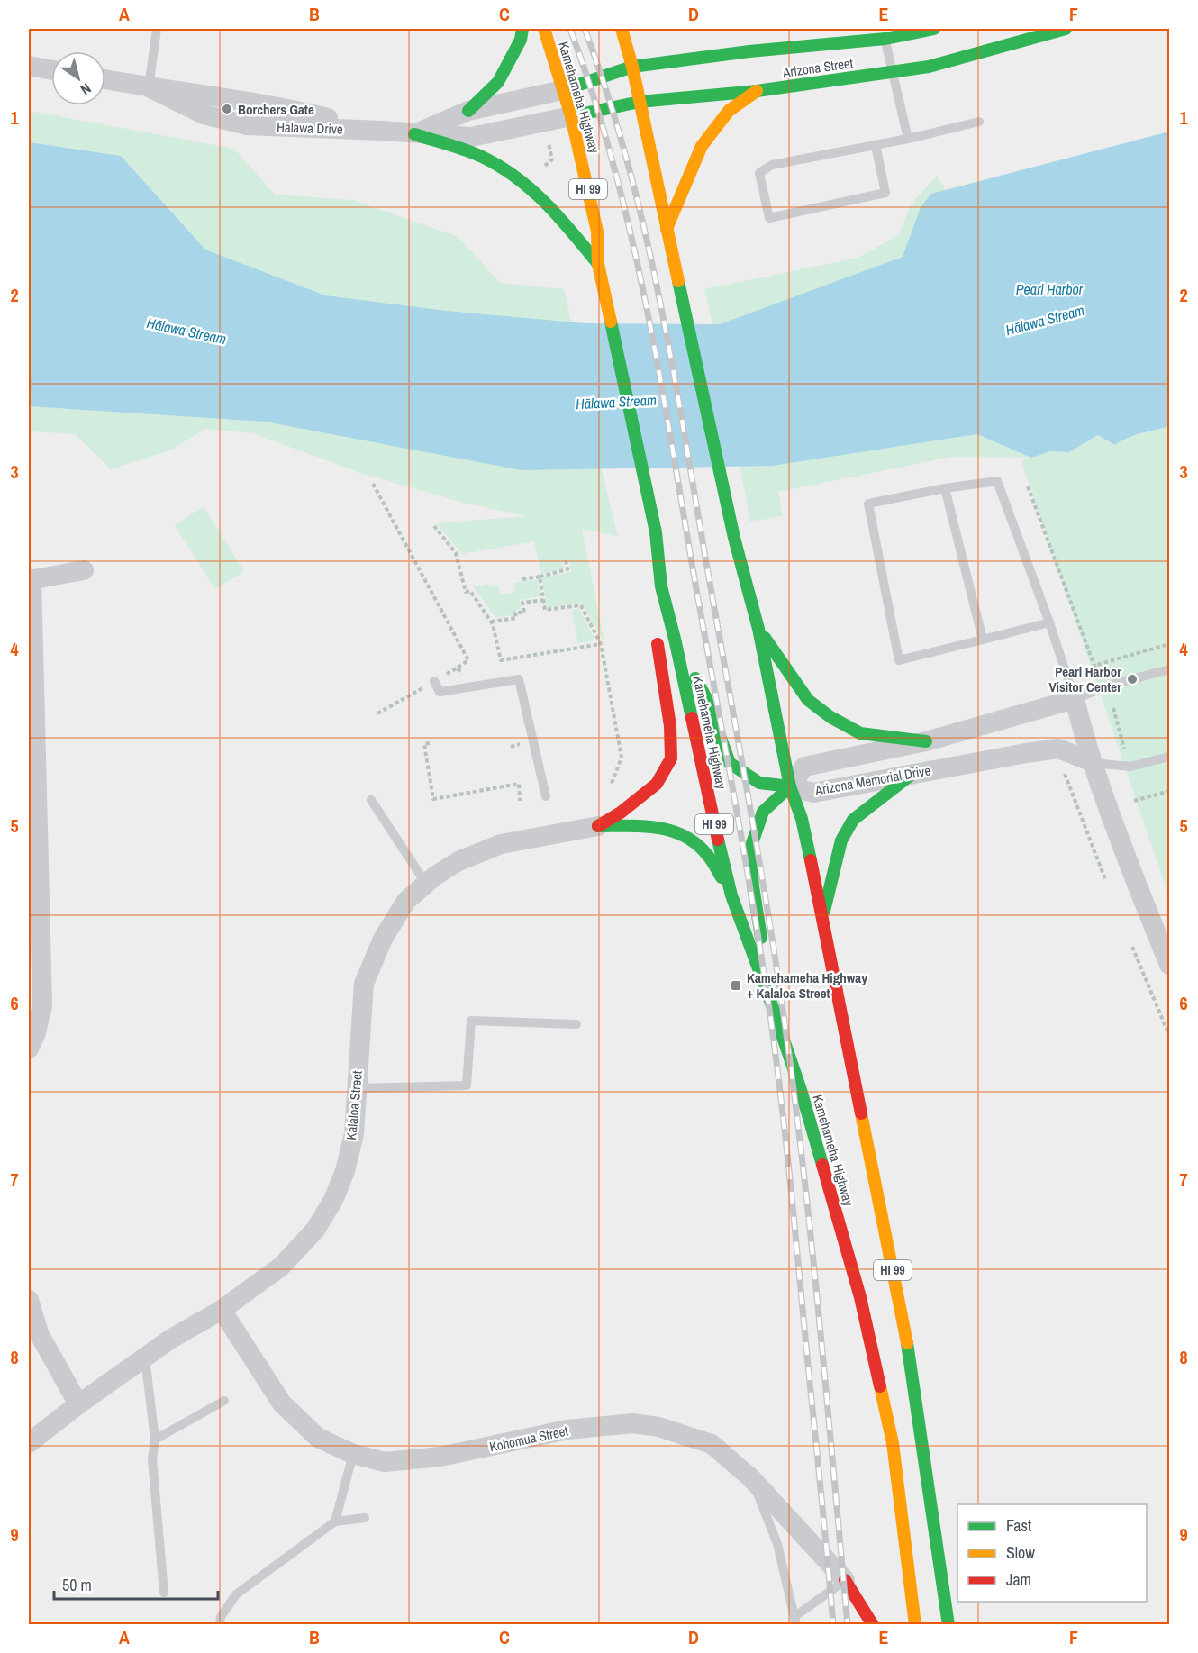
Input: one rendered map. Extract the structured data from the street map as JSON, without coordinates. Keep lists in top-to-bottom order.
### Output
{
  "streets": {
    "main road": ["Arizona Street", "Kamehameha Highway", "HI 99"],
    "street": [
      "Halawa Drive",
      "Arizona Memorial Drive",
      "Kalaloa Street",
      "Kohomua Street"
    ]
  },
  "crossings": [
    ["Arizona Street", "Kamehameha Highway"],
    ["Arizona Street", "Halawa Drive"],
    ["Arizona Street", "HI 99"],
    ["Kamehameha Highway", "Halawa Drive"],
    ["HI 99", "Arizona Memorial Drive"],
    ["Kalaloa Street", "Kohomua Street"]
  ],
  "water": ["Pearl Harbor", "Hālawa Stream"],
  "places": {
    "other": ["Borchers Gate", "Pearl Harbor Visitor Center"],
    "transit": ["Kamehameha Highway + Kalaloa Street"]
  },
  "legend": ["Fast", "Slow", "Jam"],
  "scale_bar": "50 m",
  "north": "bottom right",
  "grid": {
    "columns": [
      "A",
      "B",
      "C",
      "D",
      "E",
      "F"
    ],
    "rows": [
      "1",
      "2",
      "3",
      "4",
      "5",
      "6",
      "7",
      "8",
      "9"
    ]
  }
}
